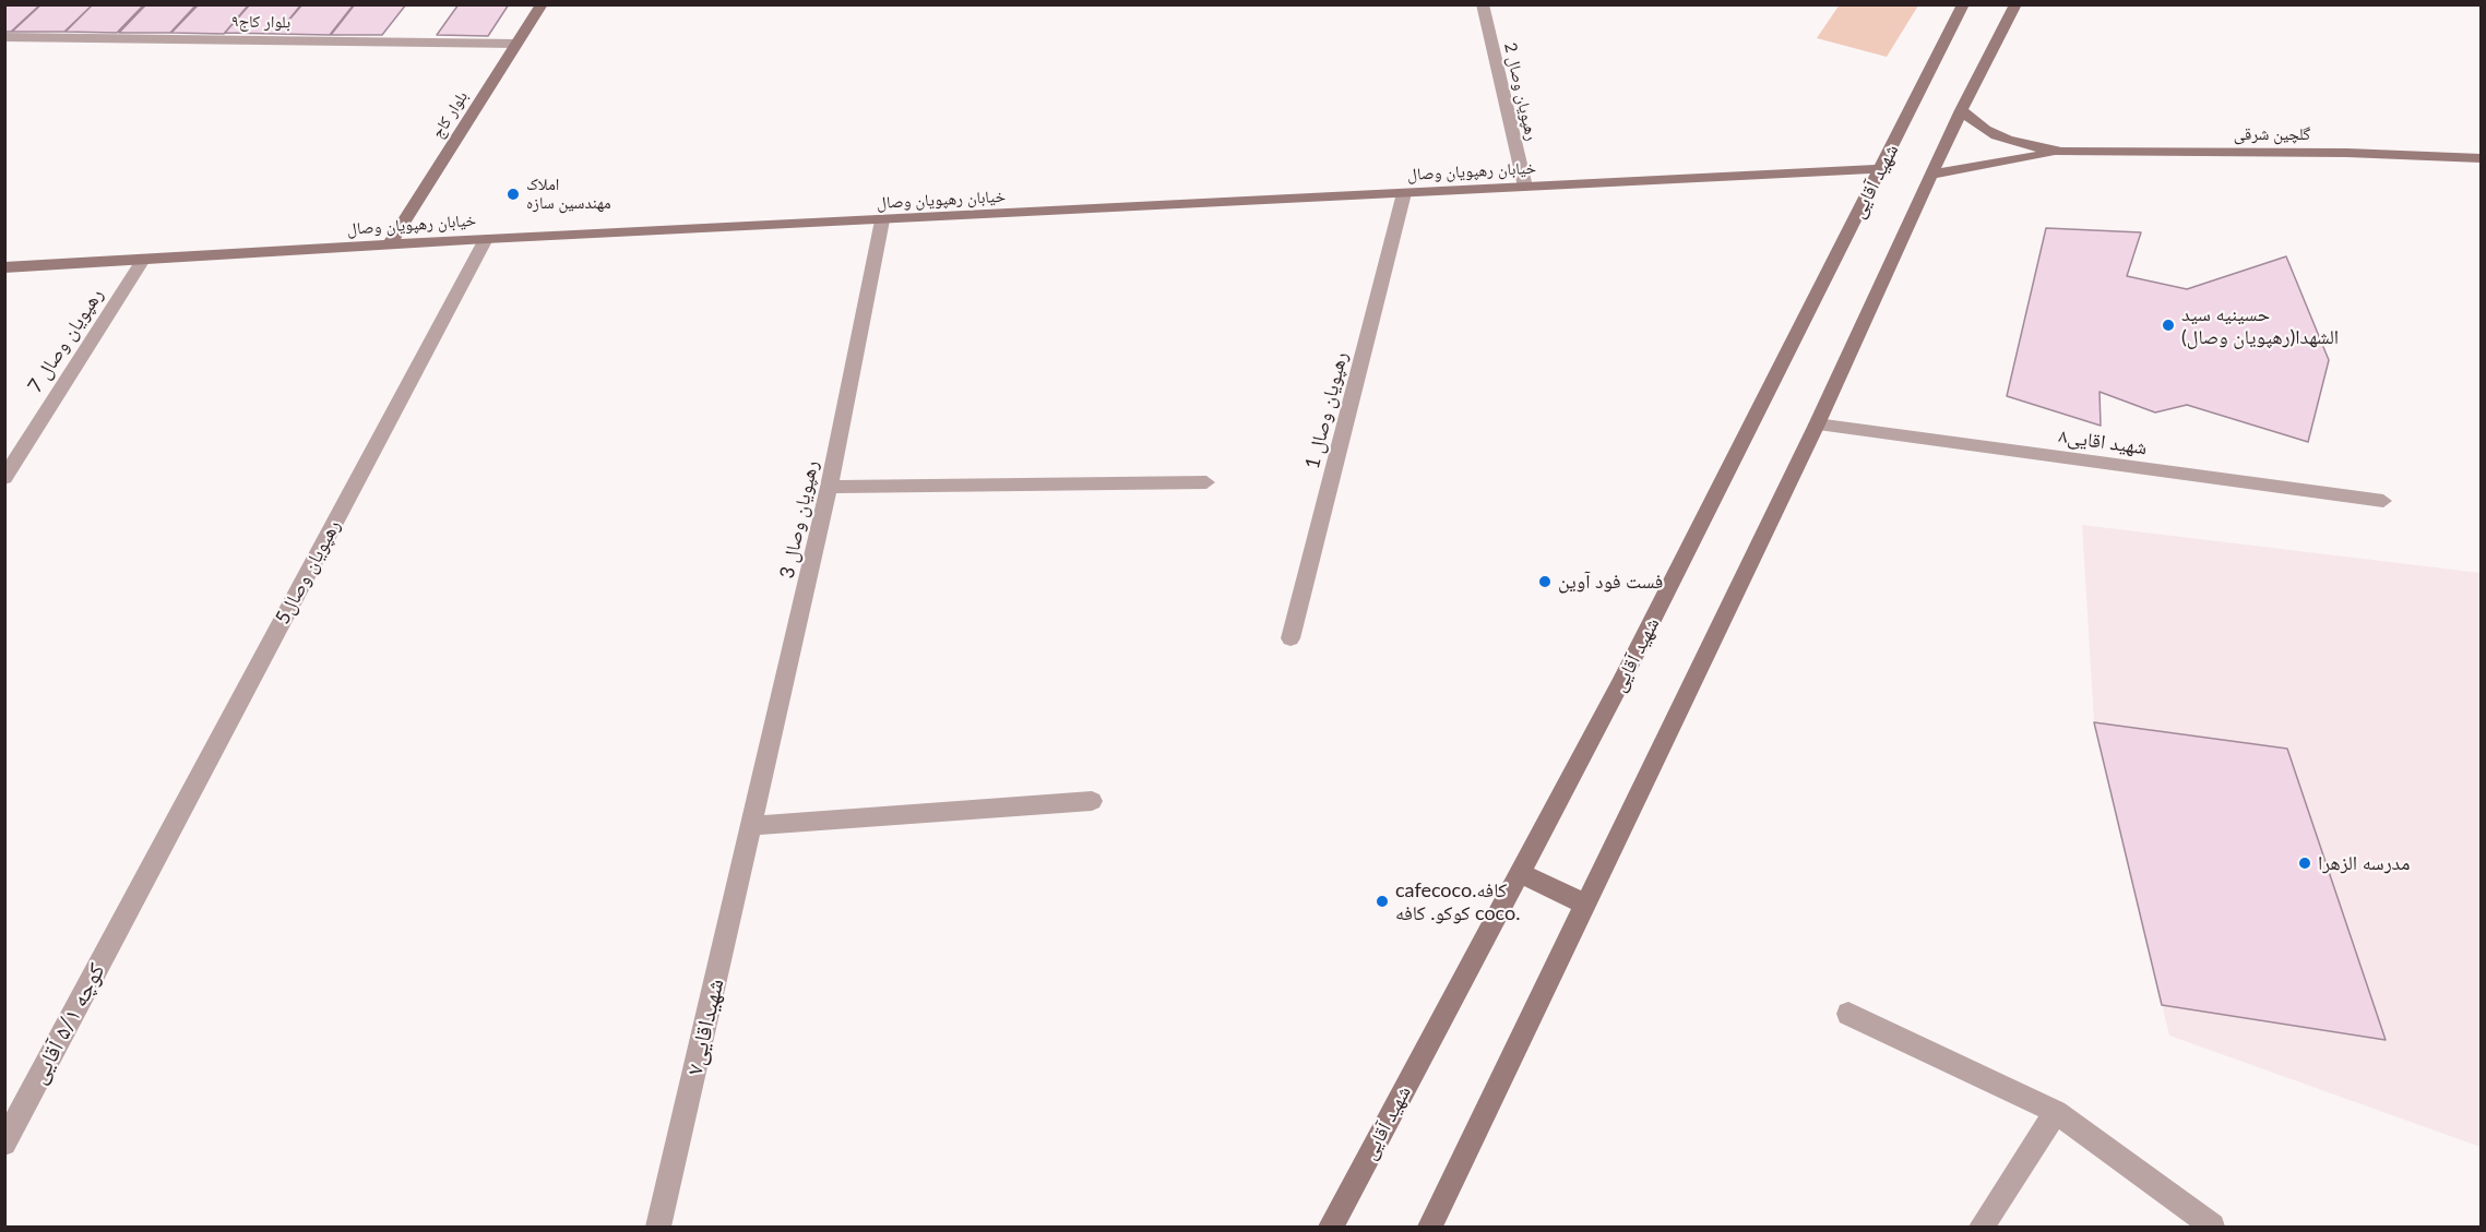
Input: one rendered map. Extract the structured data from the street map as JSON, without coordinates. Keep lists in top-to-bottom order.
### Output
{
  "streets": {
    "main road": [
      "بلوار کاج",
      "گلچین شرقی",
      "خیابان رهپویان وصال",
      "شهید آقایی"
    ],
    "street": [
      "بلوار کاج۹",
      "2 رهپویان وصال",
      "7 رهپویان وصال",
      "1 رهپویان وصال",
      "شهید اقایی۸",
      "3 رهپویان وصال",
      "رهپویان وصال5",
      "کوچه ۵/۱ آقایی",
      "شهیداقایی۷"
    ]
  },
  "crossings": [
    ["بلوار کاج۹", "بلوار کاج"],
    ["2 رهپویان وصال", "خیابان رهپویان وصال"],
    ["بلوار کاج", "خیابان رهپویان وصال"],
    ["خیابان رهپویان وصال", "شهید آقایی"],
    ["خیابان رهپویان وصال", "7 رهپویان وصال"],
    ["خیابان رهپویان وصال", "1 رهپویان وصال"],
    ["خیابان رهپویان وصال", "3 رهپویان وصال"],
    ["خیابان رهپویان وصال", "رهپویان وصال5"],
    ["3 رهپویان وصال", "شهیداقایی۷"],
    ["رهپویان وصال5", "کوچه ۵/۱ آقایی"]
  ],
  "places": [
    "املاک مهندسین سازه",
    "حسینیه سید الشهدا(رهپویان وصال)",
    "فست فود آوین",
    "مدرسه الزهرا",
    "cafecoco.کافه کوکو. کافه coco."
  ]
}
